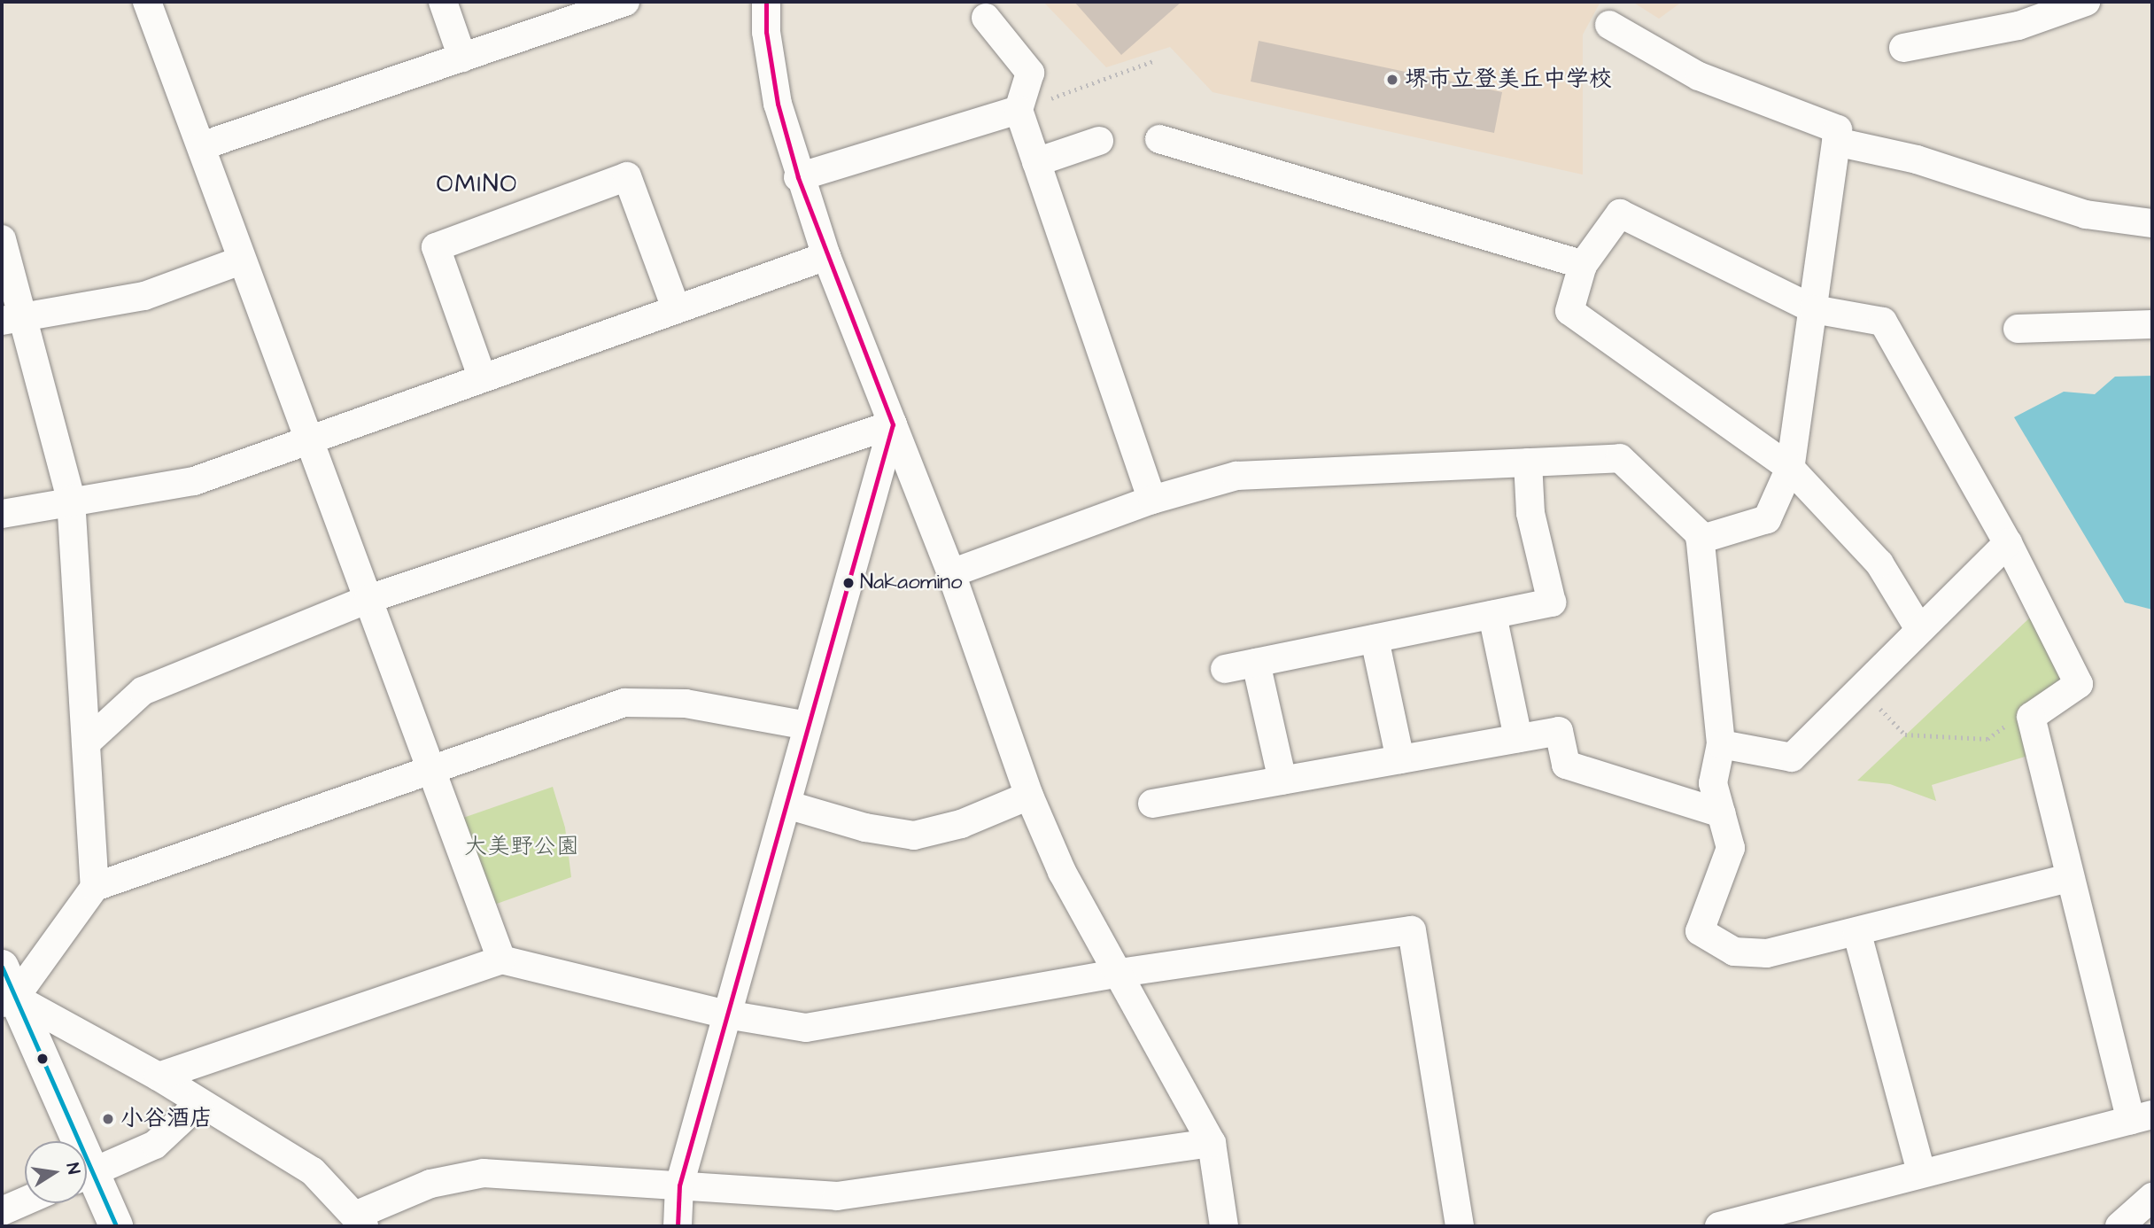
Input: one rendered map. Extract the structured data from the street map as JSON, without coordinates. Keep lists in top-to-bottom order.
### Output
{
  "districts": ["OMINO"],
  "parks": ["大美野公園"],
  "places": ["堺市立登美丘中学校", "Nakaomino", "小谷酒店"],
  "north": "right"
}
